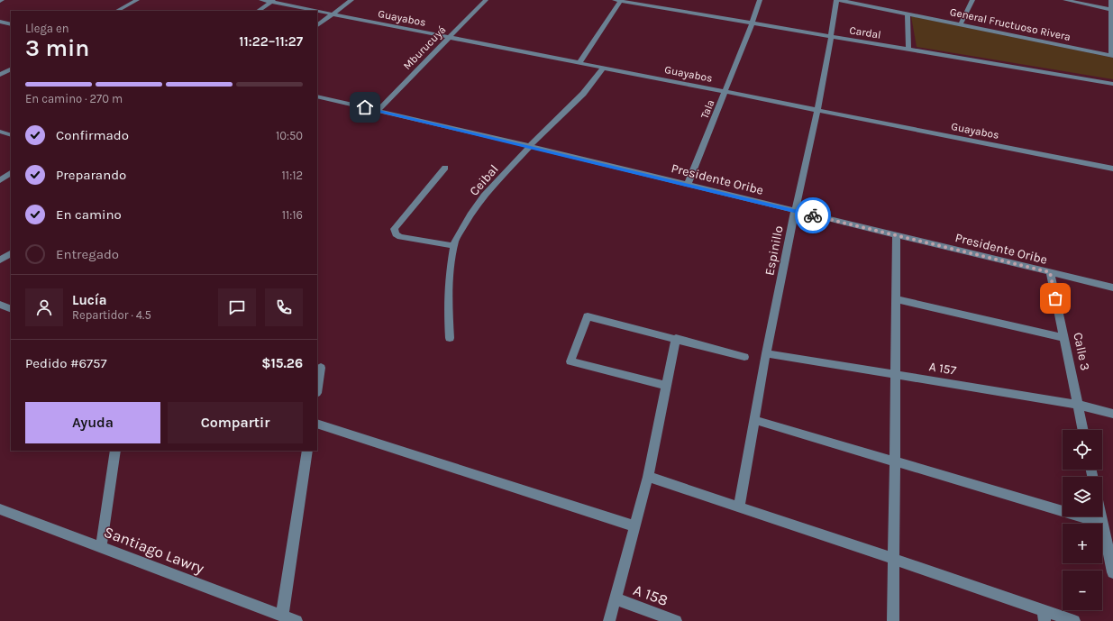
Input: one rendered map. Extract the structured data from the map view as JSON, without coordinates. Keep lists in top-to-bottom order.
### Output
{
  "streets": {
    "street": [
      "Guayabos",
      "General Fructuoso Rivera",
      "Cardal",
      "Mburucuyá",
      "Tala",
      "Presidente Oribe",
      "Ceibal",
      "Espinillo",
      "Calle 3",
      "A 157",
      "Santiago Lawry",
      "A 158"
    ]
  },
  "crossings": [
    ["Guayabos", "Mburucuyá"],
    ["Guayabos", "Tala"],
    ["Guayabos", "Ceibal"],
    ["Guayabos", "Espinillo"],
    ["Cardal", "Tala"],
    ["Cardal", "Espinillo"],
    ["Mburucuyá", "Presidente Oribe"],
    ["Tala", "Presidente Oribe"],
    ["Presidente Oribe", "Ceibal"],
    ["Presidente Oribe", "Espinillo"],
    ["Presidente Oribe", "Calle 3"],
    ["Espinillo", "A 157"],
    ["Calle 3", "A 157"]
  ],
  "page": {
    "heading": ["3 min", "Llega en", "11:22–11:27"],
    "panel": [
      "Lucía",
      "Repartidor · 4.5",
      "Pedido #6757",
      "$15.26"
    ],
    "bar": "En camino · 270 m",
    "list": [
      ["Confirmado", "10:50"],
      ["Preparando", "11:12"],
      ["En camino", "11:16"],
      "Entregado"
    ],
    "buttons": ["Ayuda", "Compartir"],
    "map_buttons": ["+", "−"]
  }
}
